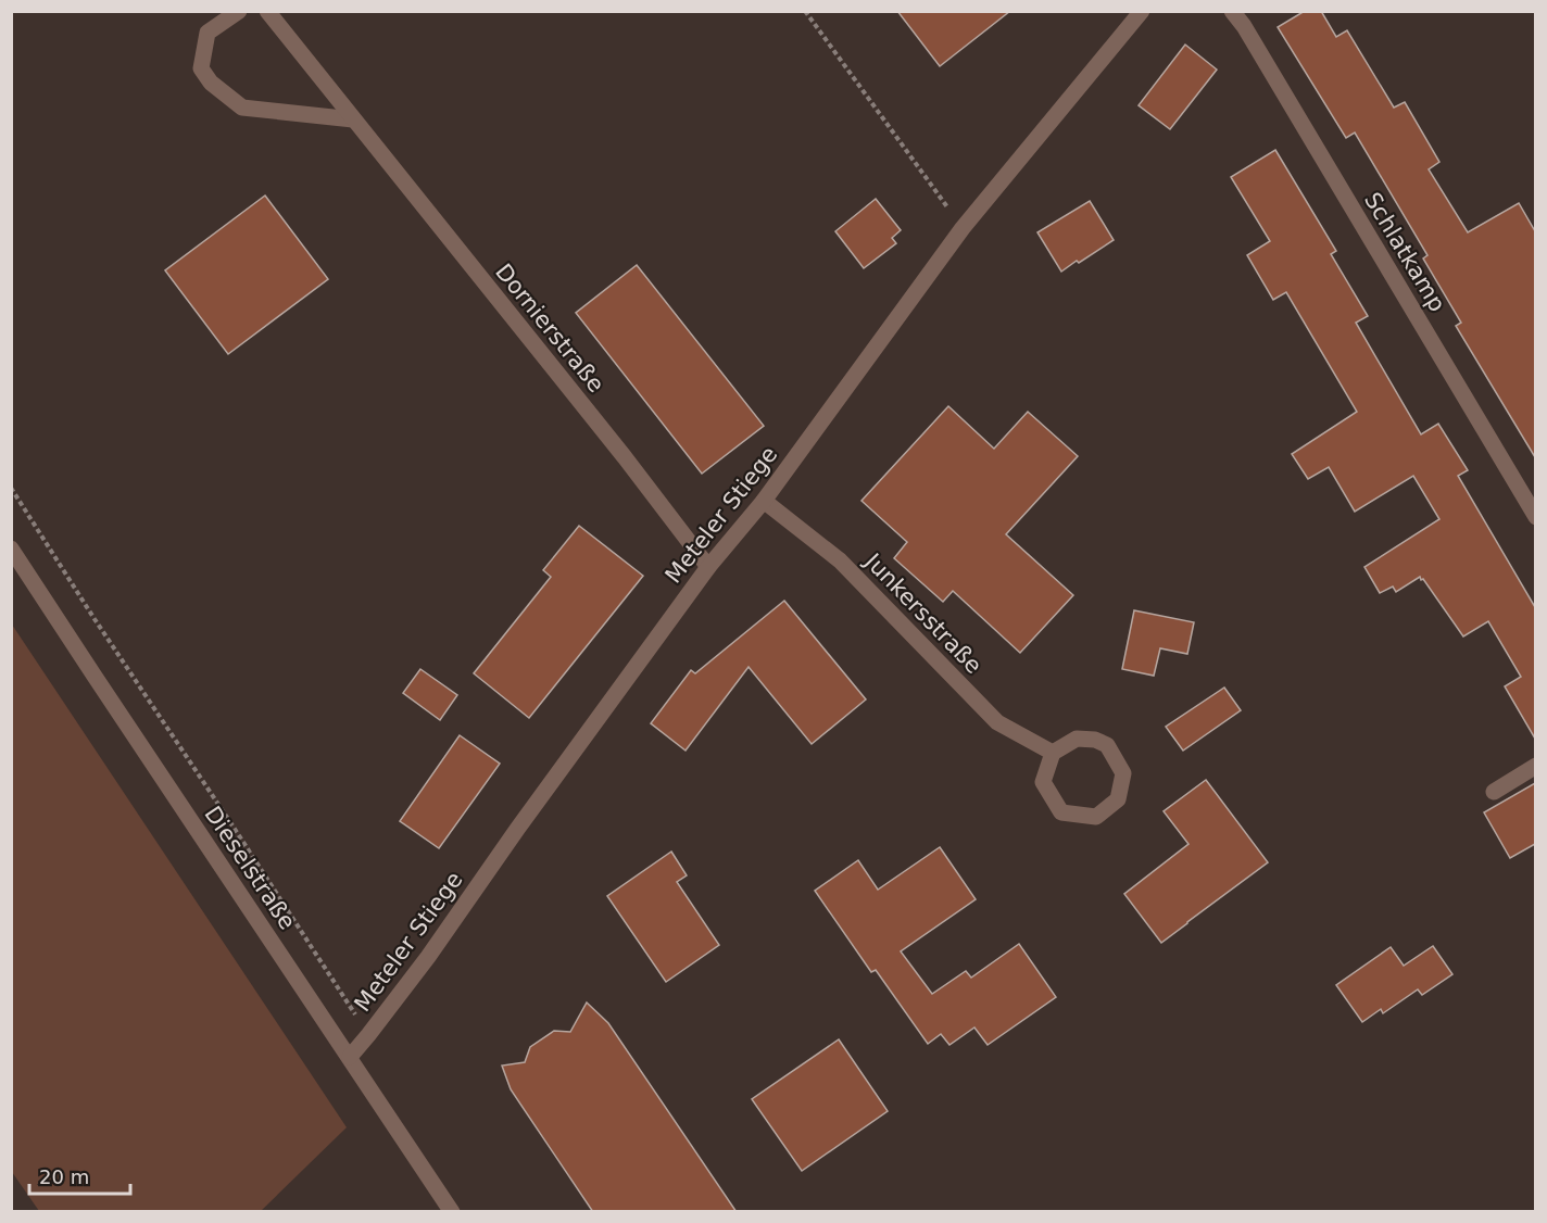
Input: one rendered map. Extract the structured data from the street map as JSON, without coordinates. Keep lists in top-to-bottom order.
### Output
{
  "streets": {
    "street": [
      "Schlatkamp",
      "Dornierstraße",
      "Meteler Stiege",
      "Junkersstraße",
      "Dieselstraße"
    ]
  },
  "crossings": [
    ["Dornierstraße", "Meteler Stiege"],
    ["Meteler Stiege", "Junkersstraße"],
    ["Meteler Stiege", "Dieselstraße"]
  ],
  "scale_bar": "20 m"
}
